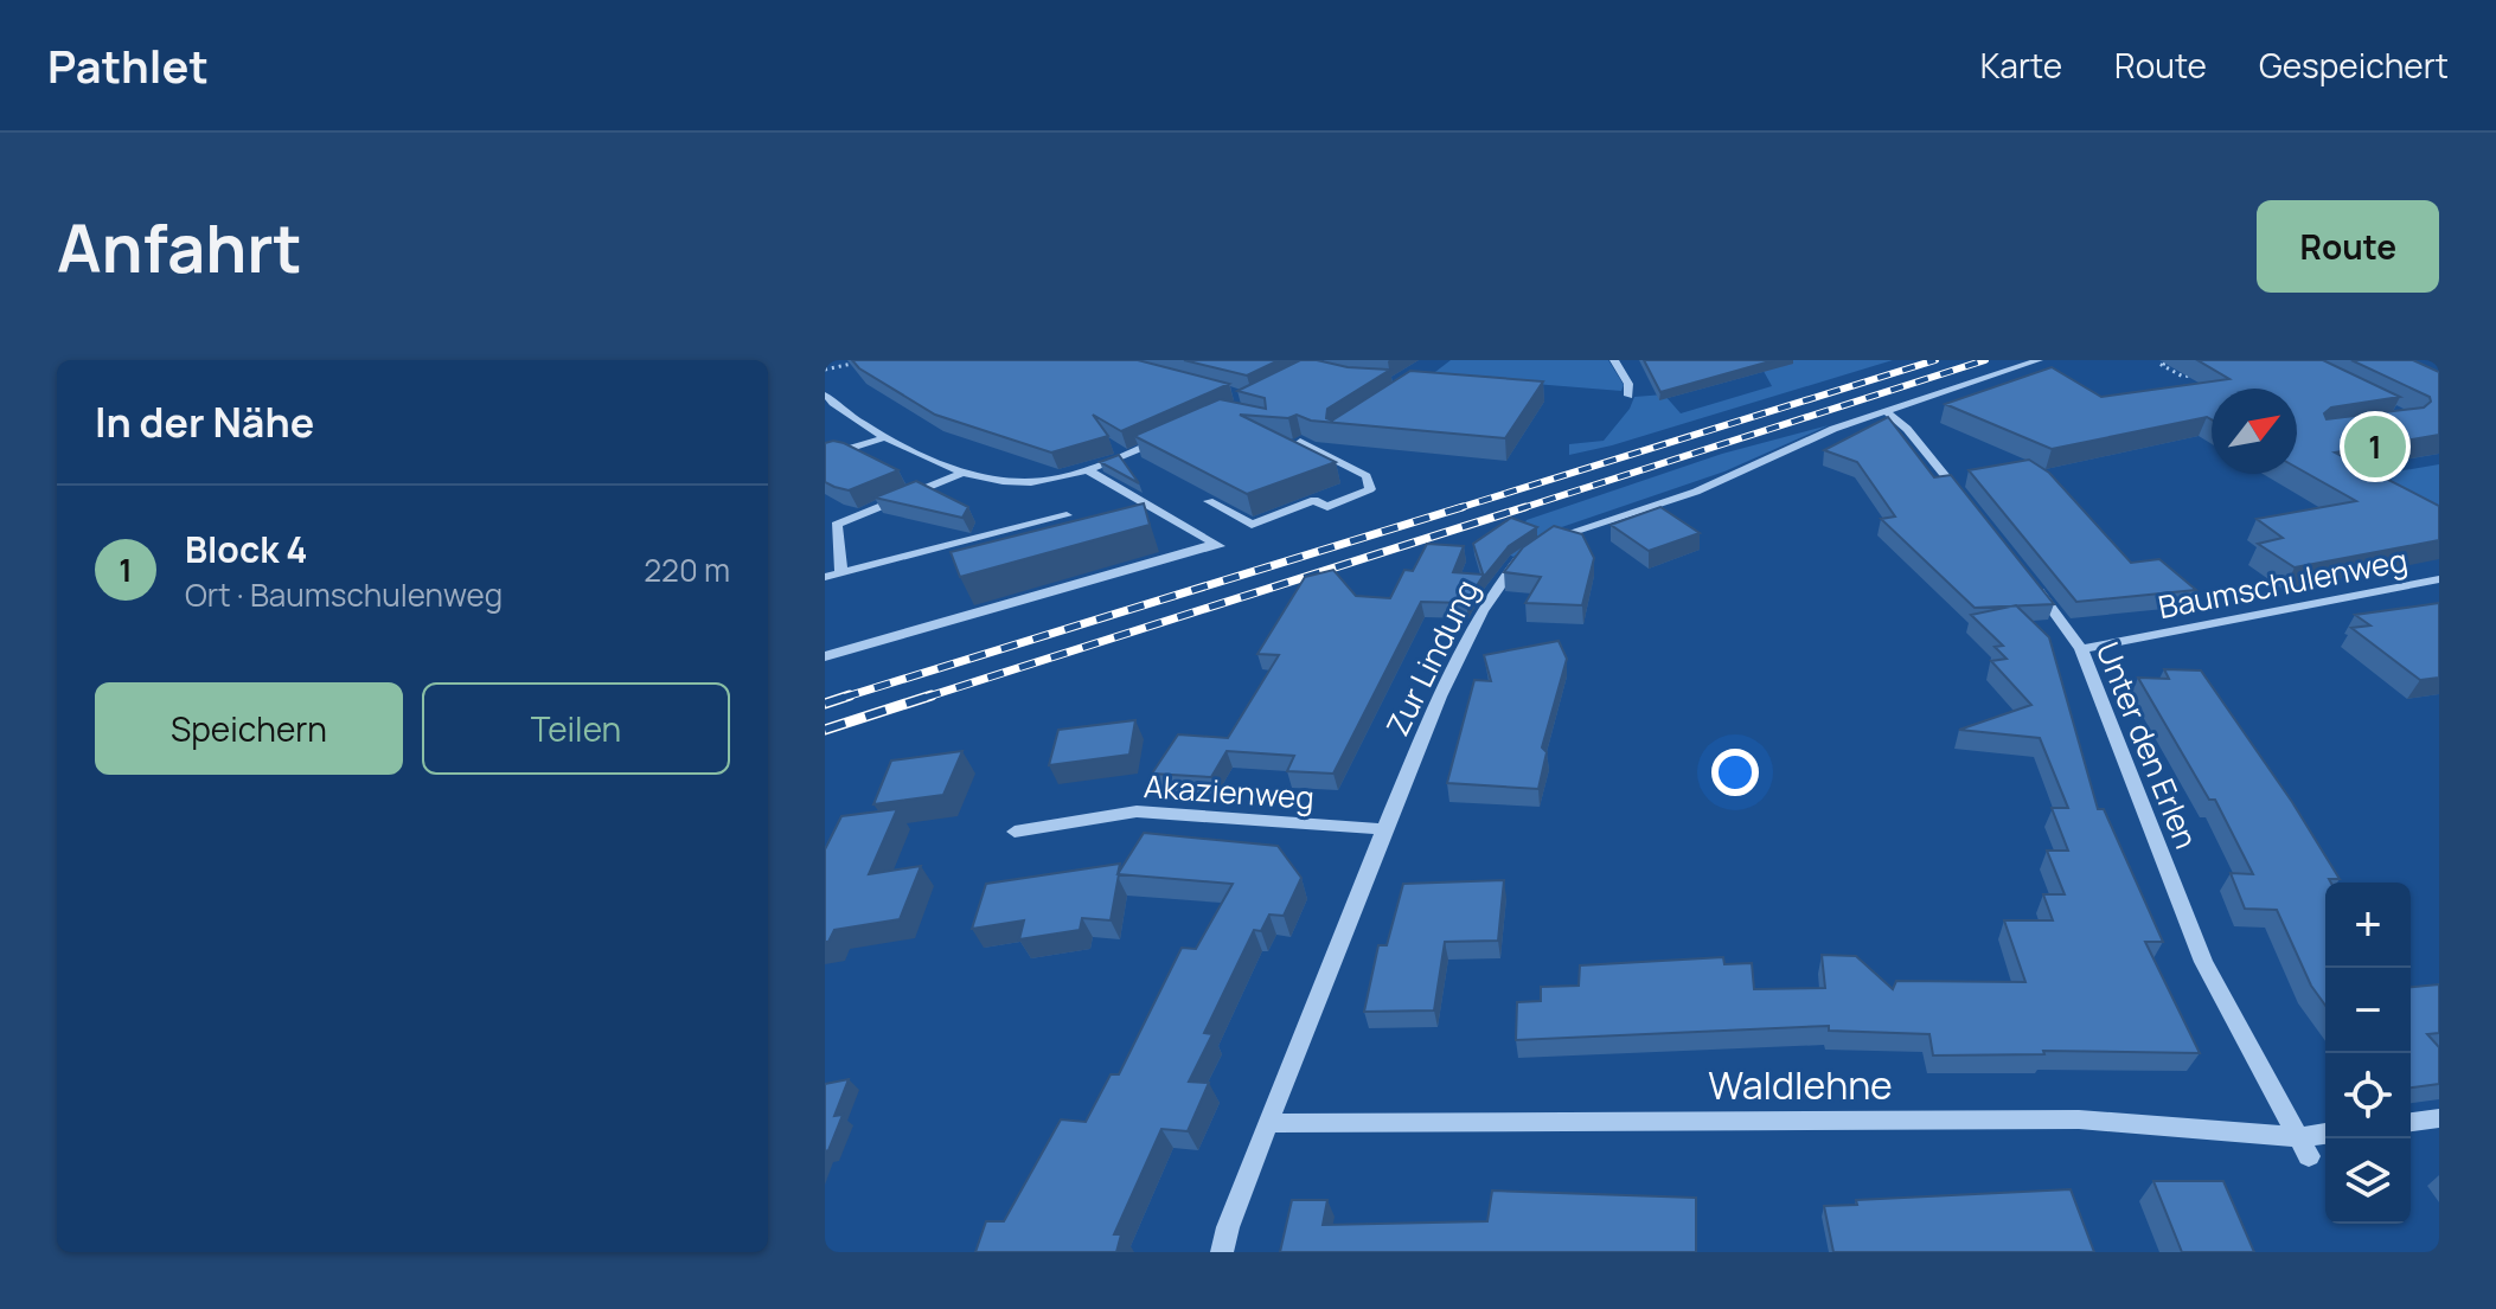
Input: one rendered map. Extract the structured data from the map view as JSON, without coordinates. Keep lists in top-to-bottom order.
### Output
{
  "streets": {
    "street": [
      "Baumschulenweg",
      "Zur Lindung",
      "Unter den Erlen",
      "Akazienweg",
      "Waldlehne"
    ]
  },
  "crossings": [
    ["Baumschulenweg", "Unter den Erlen"],
    ["Zur Lindung", "Akazienweg"],
    ["Zur Lindung", "Waldlehne"],
    ["Unter den Erlen", "Waldlehne"]
  ],
  "north": "top right",
  "page": {
    "header": "Pathlet",
    "nav": ["Karte", "Route", "Gespeichert"],
    "buttons": [
      "Route",
      ["Speichern", "Teilen"]
    ],
    "title": "Anfahrt",
    "heading": "In der Nähe",
    "pins": "1",
    "list": [
      {
        "mark": "1",
        "name": "Block 4",
        "note": "Ort · Baumschulenweg",
        "value": "220 m"
      }
    ],
    "map_buttons": ["+", "−"]
  }
}
